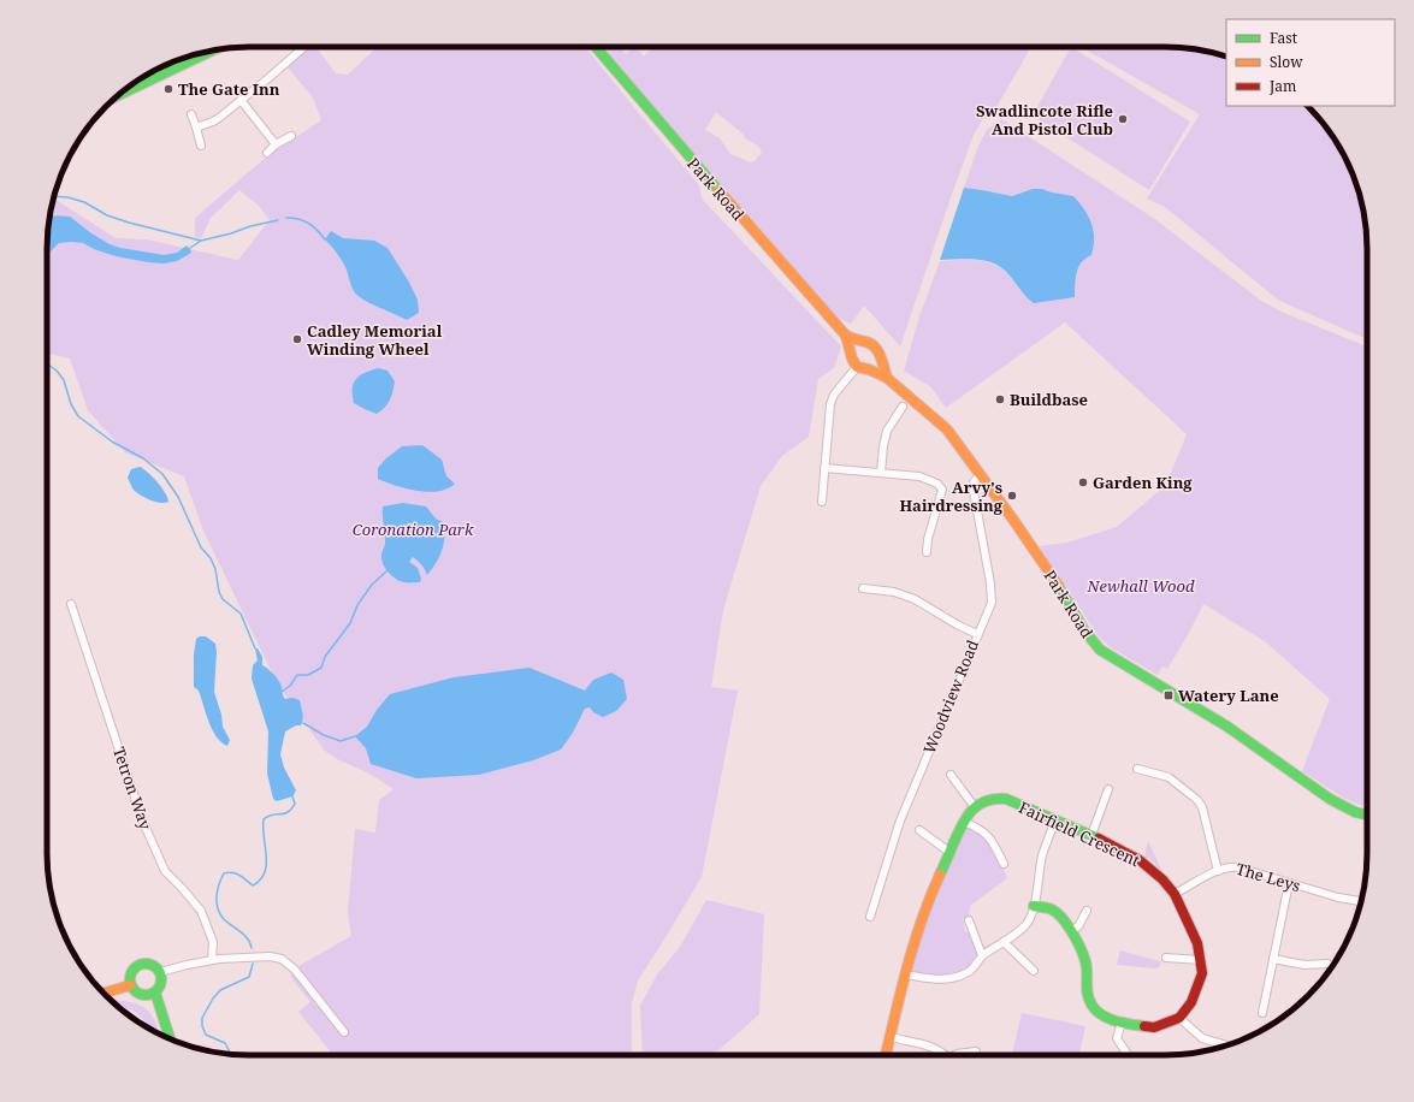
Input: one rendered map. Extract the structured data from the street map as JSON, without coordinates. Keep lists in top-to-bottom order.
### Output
{
  "streets": {
    "main road": ["Park Road", "Fairfield Crescent"],
    "street": ["Woodview Road", "Tetron Way", "The Leys"]
  },
  "crossings": [
    ["Park Road", "Woodview Road"],
    ["Fairfield Crescent", "The Leys"]
  ],
  "parks": ["Coronation Park", "Newhall Wood"],
  "places": {
    "other": [
      "The Gate Inn",
      "Swadlincote Rifle And Pistol Club",
      "Cadley Memorial Winding Wheel",
      "Buildbase",
      "Garden King",
      "Arvy's Hairdressing"
    ],
    "transit": ["Watery Lane"]
  },
  "legend": ["Fast", "Slow", "Jam"]
}
